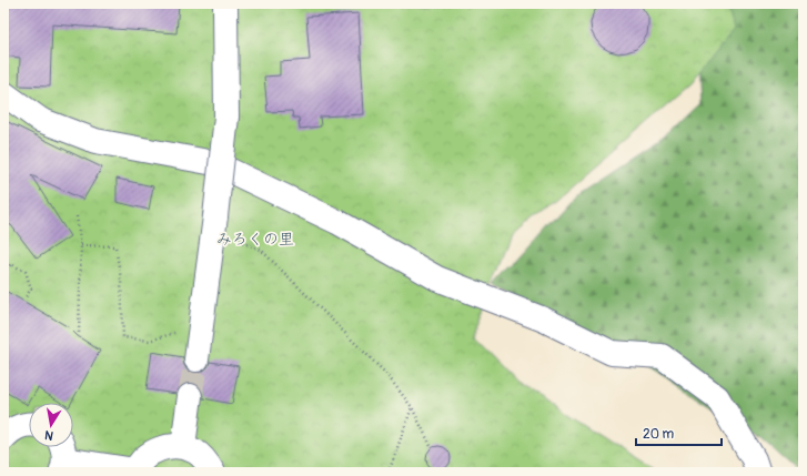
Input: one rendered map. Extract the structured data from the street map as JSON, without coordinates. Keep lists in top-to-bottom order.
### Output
{
  "parks": ["みろくの里"],
  "scale_bar": "20 m",
  "north": "bottom"
}
